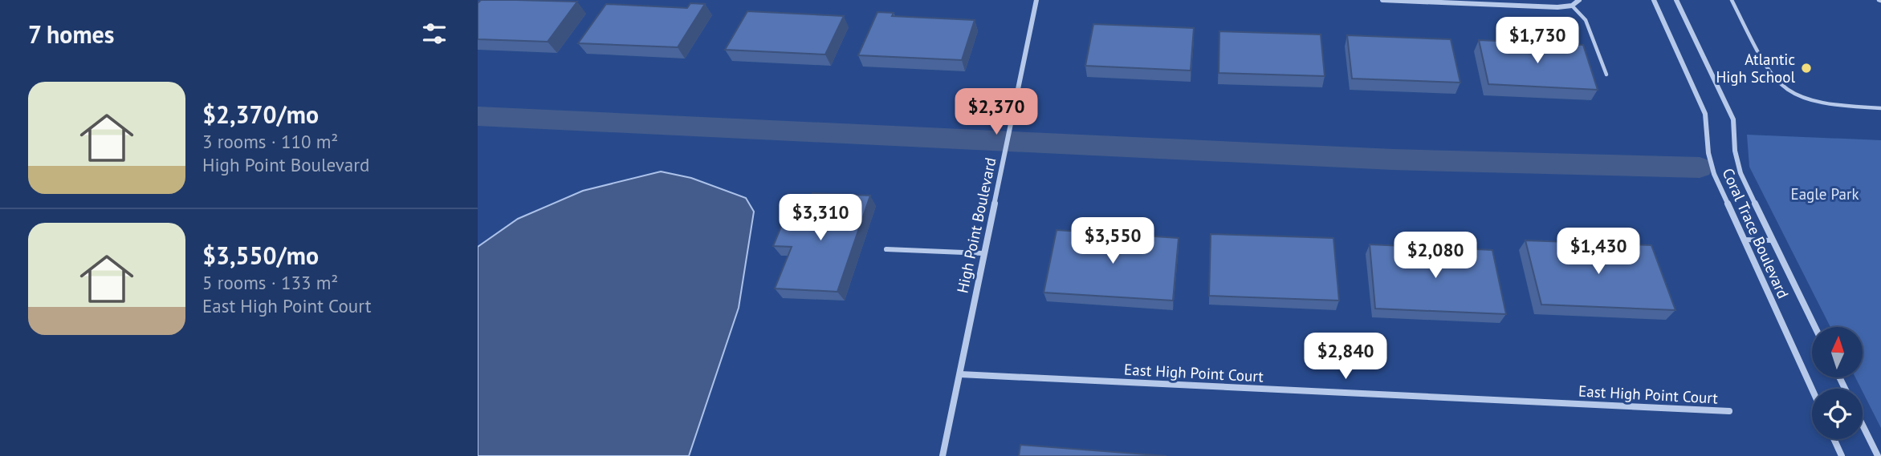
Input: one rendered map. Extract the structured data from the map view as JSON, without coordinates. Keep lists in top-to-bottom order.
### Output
{
  "streets": {
    "street": ["High Point Boulevard", "Coral Trace Boulevard", "East High Point Court"]
  },
  "crossings": [
    ["High Point Boulevard", "East High Point Court"]
  ],
  "parks": ["Eagle Park"],
  "places": ["Atlantic High School"],
  "north": "top",
  "page": {
    "heading": "7 homes",
    "price": [
      "$1,730",
      "$2,370",
      "$3,310",
      "$3,550",
      "$1,430",
      "$2,080",
      "$2,840"
    ],
    "list": [
      {
        "name": "$2,370/mo",
        "note": "3 rooms · 110 m² · High Point Boulevard"
      },
      {
        "name": "$3,550/mo",
        "note": "5 rooms · 133 m² · East High Point Court"
      }
    ]
  }
}
